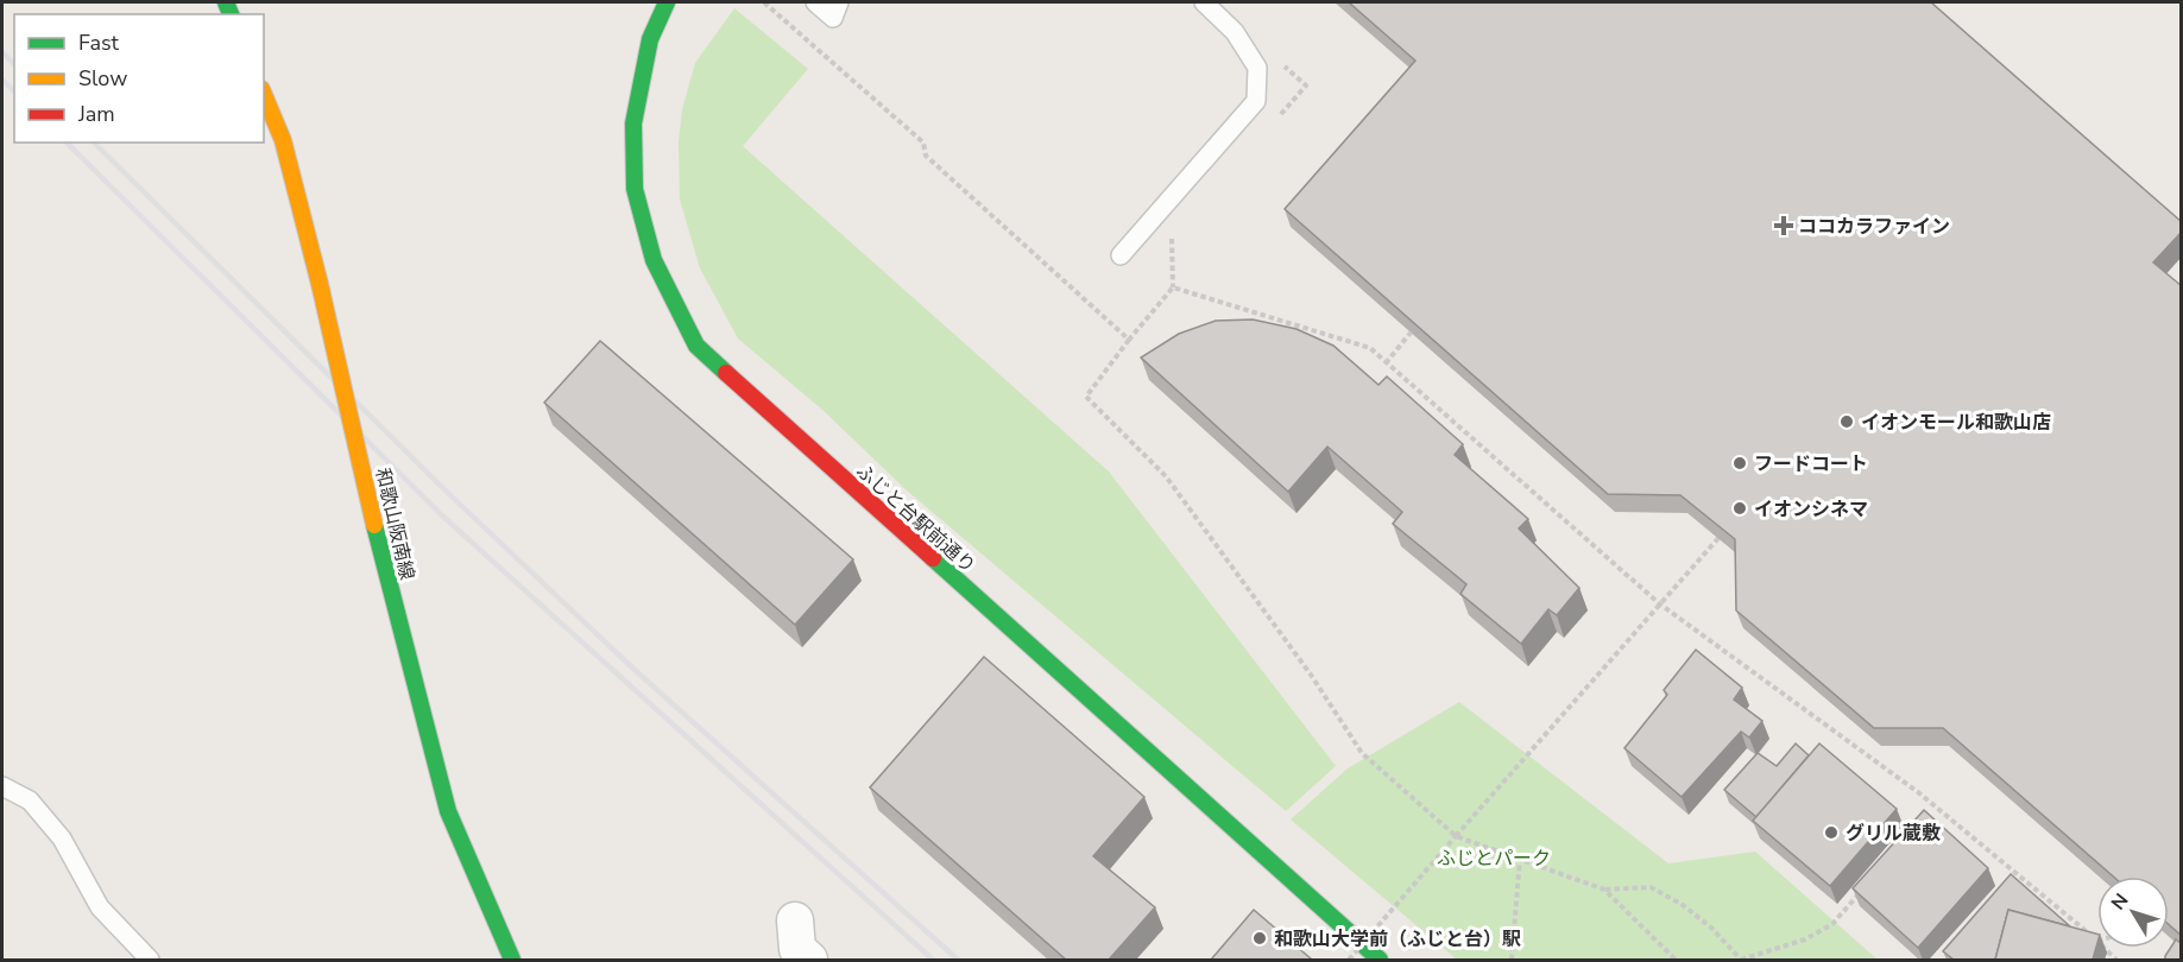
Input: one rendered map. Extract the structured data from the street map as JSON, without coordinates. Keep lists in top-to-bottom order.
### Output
{
  "streets": {
    "street": ["ふじと台駅前通り", "和歌山阪南線"]
  },
  "parks": ["ふじとパーク"],
  "places": {
    "health": ["ココカラファイン"],
    "other": [
      "イオンモール和歌山店",
      "フードコート",
      "イオンシネマ",
      "グリル蔵敷",
      "和歌山大学前（ふじと台）駅"
    ]
  },
  "legend": ["Fast", "Slow", "Jam"],
  "north": "top left"
}
